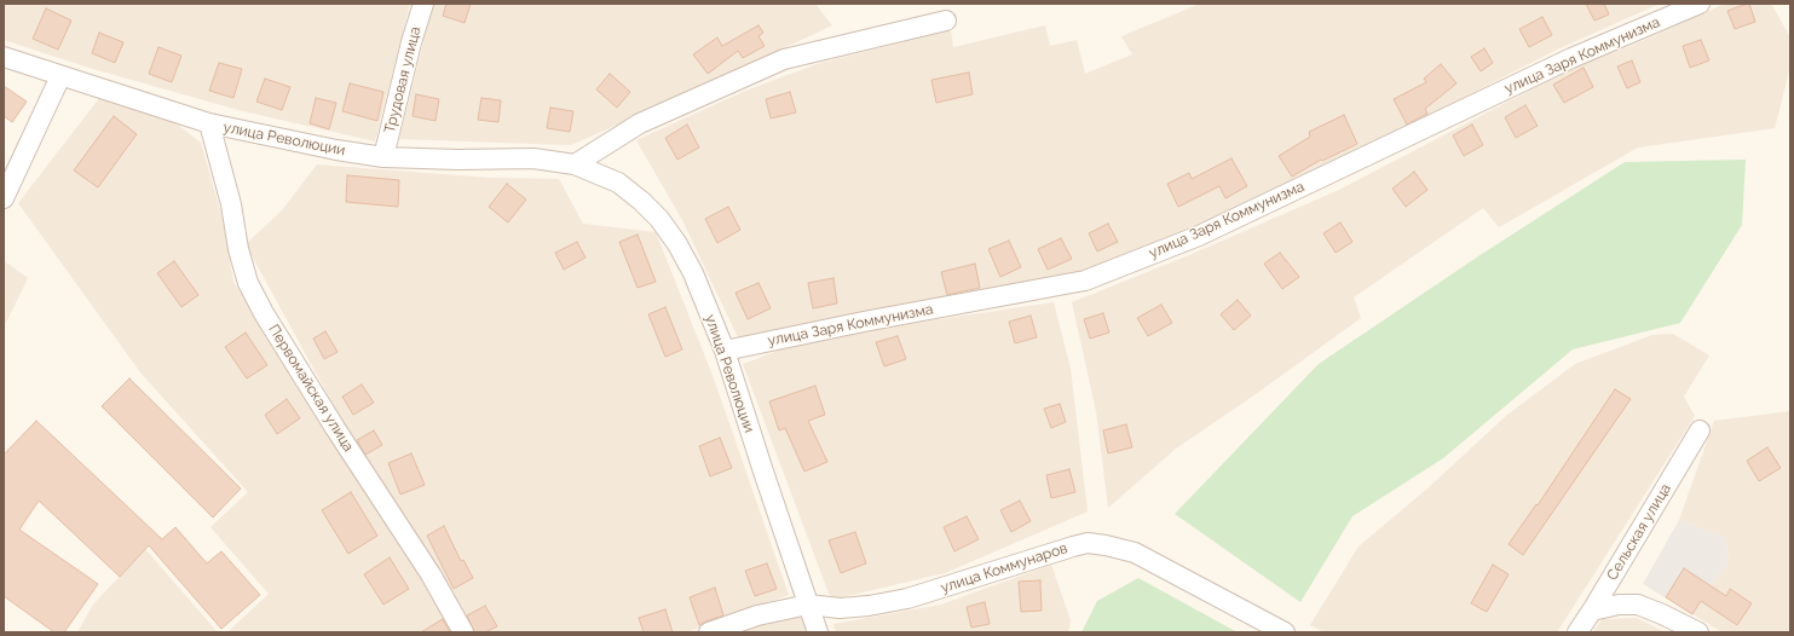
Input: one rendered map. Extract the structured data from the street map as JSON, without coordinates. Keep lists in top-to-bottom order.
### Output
{
  "streets": {
    "street": [
      "улица Заря Коммунизма",
      "Трудовая улица",
      "улица Революции",
      "Первомайская улица",
      "Сельская улица",
      "улица Коммунаров"
    ]
  },
  "crossings": [
    ["улица Заря Коммунизма", "улица Революции"],
    ["Трудовая улица", "улица Революции"],
    ["улица Революции", "Первомайская улица"],
    ["улица Революции", "улица Коммунаров"]
  ]
}
